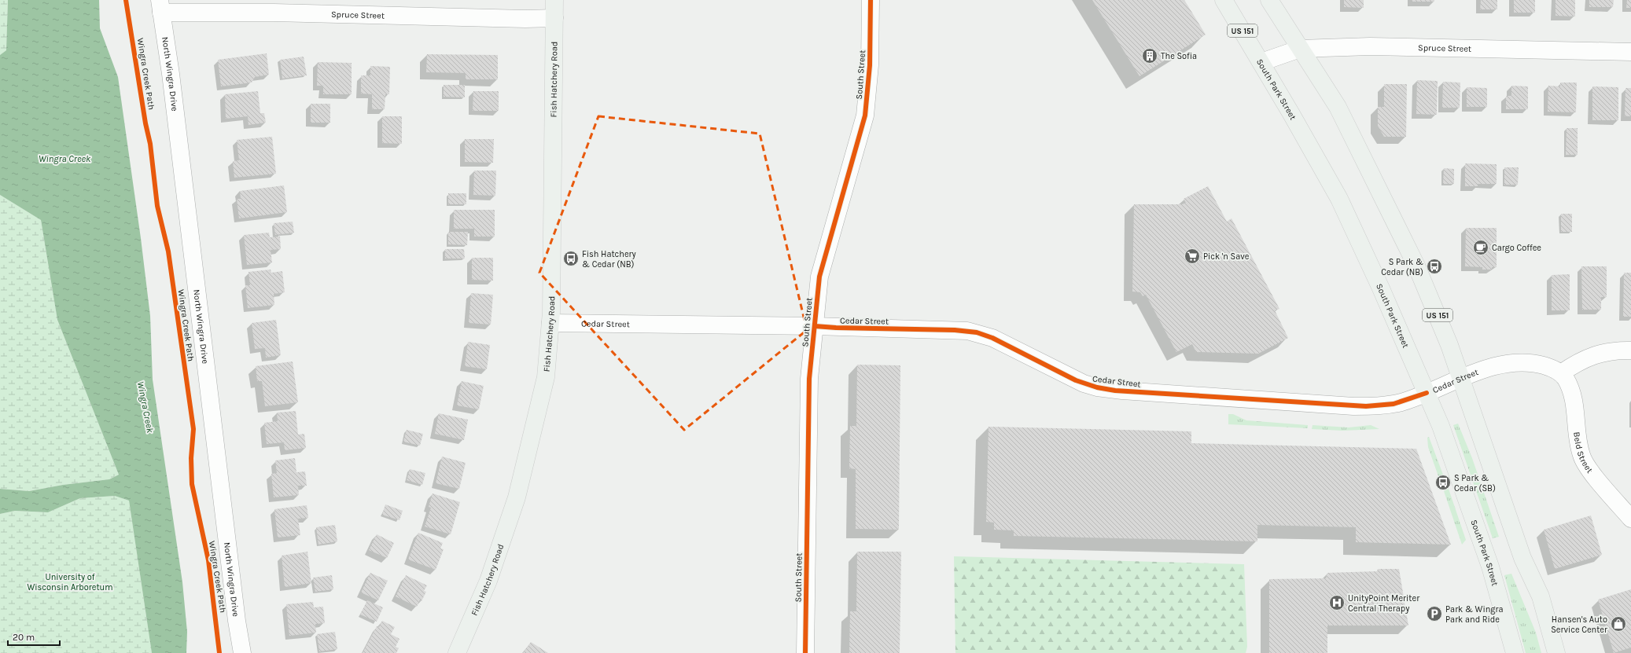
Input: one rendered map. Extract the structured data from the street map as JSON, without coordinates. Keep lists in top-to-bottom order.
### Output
{
  "streets": {
    "main road": ["US 151", "Fish Hatchery Road", "South Park Street"],
    "street": [
      "Spruce Street",
      "North Wingra Drive",
      "South Street",
      "Cedar Street",
      "Beld Street"
    ],
    "cycle path": ["Wingra Creek Path"]
  },
  "crossings": [
    ["Spruce Street", "US 151"],
    ["Spruce Street", "North Wingra Drive"],
    ["Spruce Street", "Fish Hatchery Road"],
    ["Spruce Street", "South Park Street"],
    ["US 151", "Cedar Street"],
    ["South Street", "Cedar Street"],
    ["Fish Hatchery Road", "Cedar Street"],
    ["South Park Street", "Cedar Street"],
    ["Cedar Street", "Beld Street"]
  ],
  "water": ["Wingra Creek"],
  "parks": ["University of Wisconsin Arboretum"],
  "places": {
    "building": ["The Sofia"],
    "cafe": ["Cargo Coffee"],
    "supermarket": ["Pick 'n Save"],
    "bus stop": ["Fish Hatchery & Cedar (NB)", "S Park & Cedar (NB)", "S Park & Cedar (SB)"],
    "hospital": ["UnityPoint Meriter Central Therapy"],
    "parking": ["Park & Wingra Park and Ride"],
    "shop": ["Hansen's Auto Service Center"]
  },
  "scale_bar": "20 m"
}
